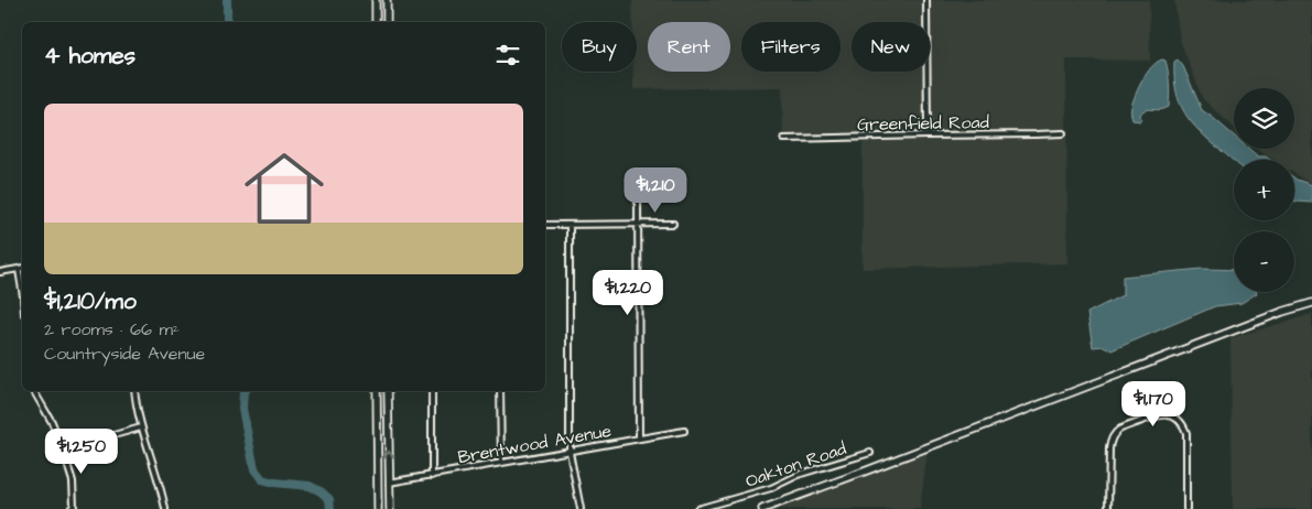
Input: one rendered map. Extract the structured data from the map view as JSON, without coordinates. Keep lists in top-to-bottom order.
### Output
{
  "streets": {
    "street": ["Greenfield Road", "Brentwood Avenue", "Oakton Road"]
  },
  "page": {
    "chip": [
      "Buy",
      "Rent",
      "Filters",
      "New"
    ],
    "heading": "4 homes",
    "map_buttons": ["+", "−"],
    "list": [
      {
        "name": "$1,210/mo",
        "note": "2 rooms · 66 m² · Countryside Avenue"
      }
    ],
    "price": [
      "$1,210",
      "$1,220",
      "$1,170",
      "$1,250"
    ]
  }
}
